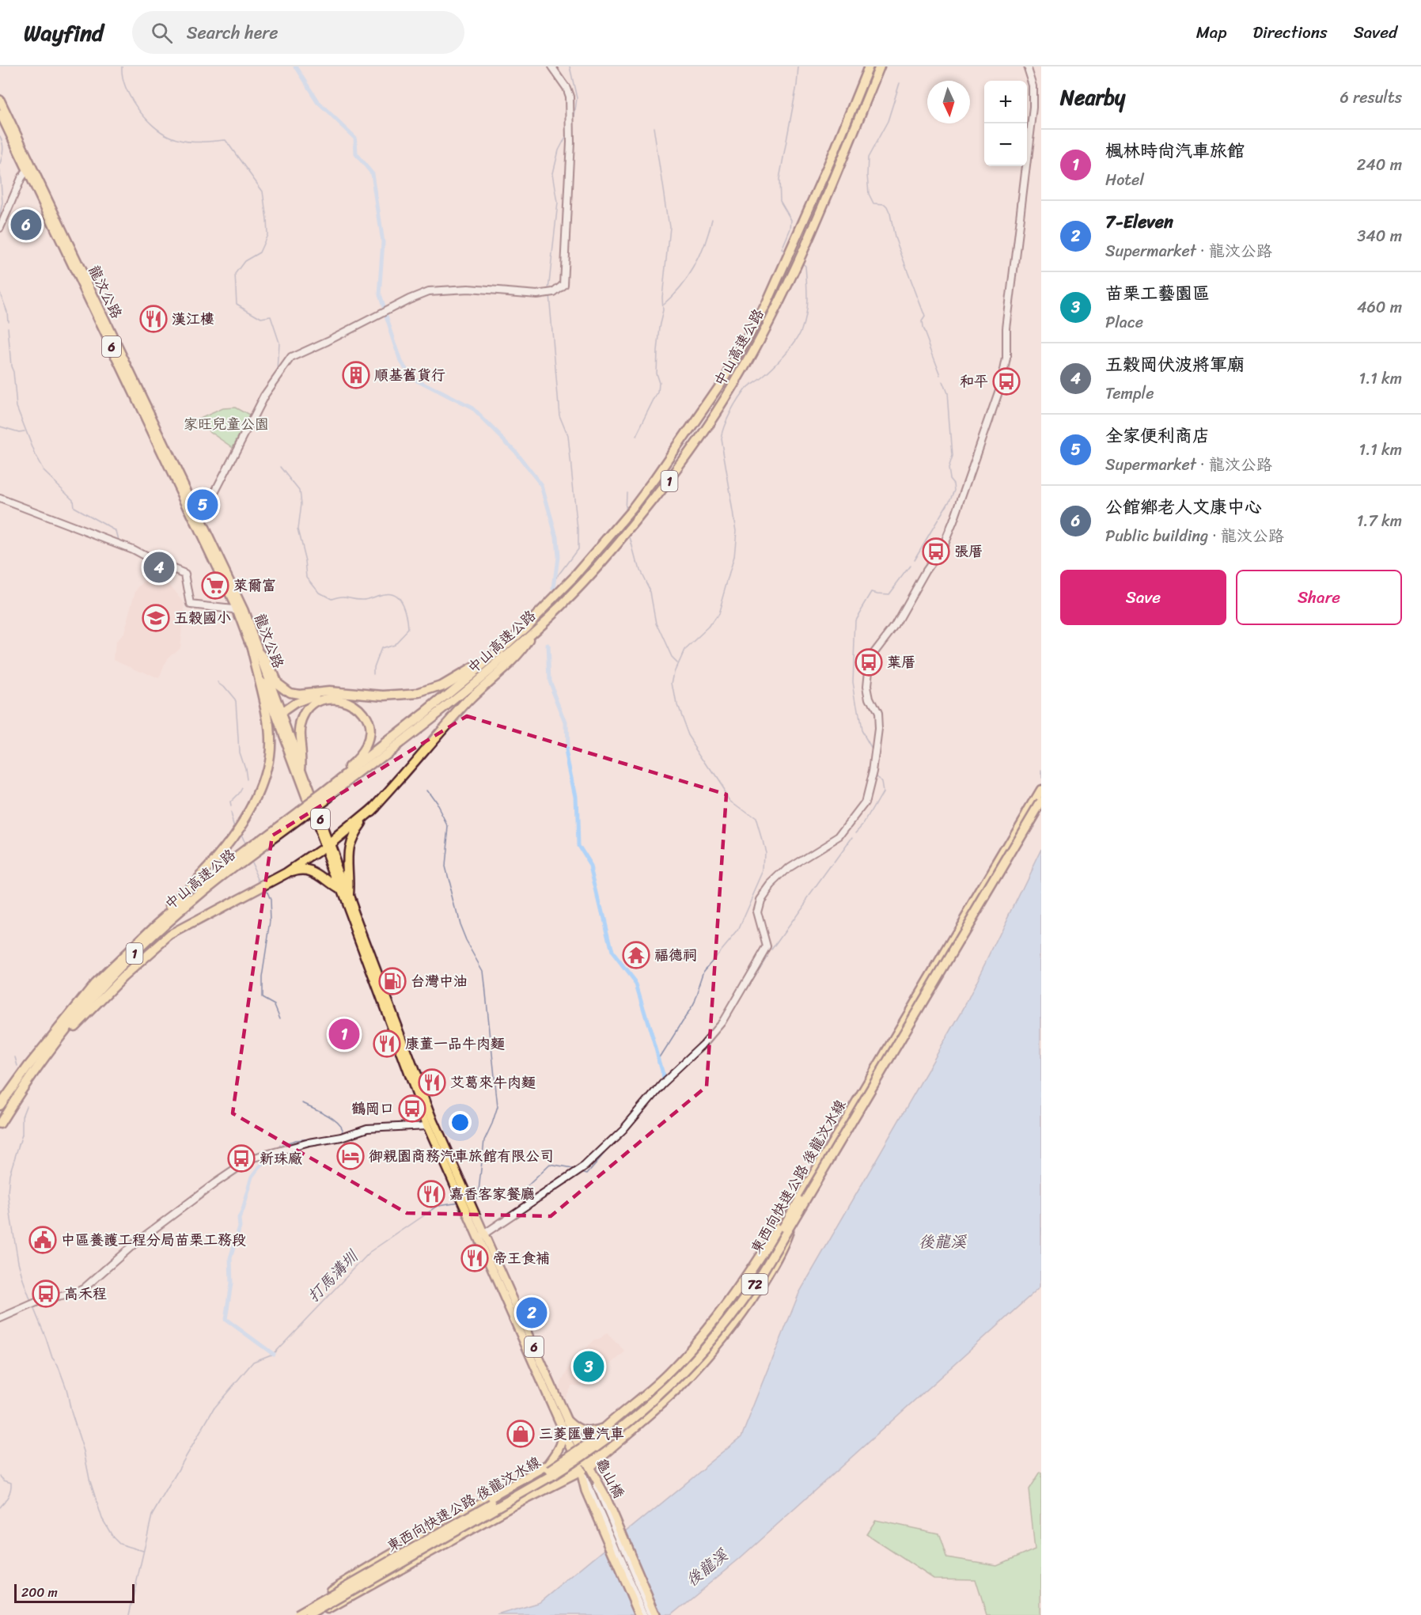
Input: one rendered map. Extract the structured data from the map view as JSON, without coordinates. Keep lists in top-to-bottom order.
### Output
{
  "streets": {
    "highway": [
      "中山高速公路",
      "1",
      "東西向快速公路 後龍汶水線",
      "72"
    ],
    "main road": ["龍汶公路", "6", "龜山橋"]
  },
  "crossings": [
    ["龍汶公路", "6"],
    ["6", "龜山橋"]
  ],
  "water": ["後龍溪", "打馬溝圳"],
  "parks": ["家旺兒童公園"],
  "places": {
    "restaurant": [
      "漢江樓",
      "康董一品牛肉麵",
      "艾葛來牛肉麵",
      "嘉香客家餐廳",
      "帝王食補"
    ],
    "building": ["順基舊貨行"],
    "bus stop": [
      "和平",
      "張厝",
      "葉厝",
      "鶴岡口",
      "新珠廠",
      "高禾程"
    ],
    "supermarket": ["萊爾富"],
    "school or university": ["五穀國小"],
    "temple": ["福德祠"],
    "fuel station": ["台灣中油"],
    "hotel": ["御親園商務汽車旅館有限公司"],
    "public building": ["中區養護工程分局苗栗工務段"],
    "shop": ["三菱匯豐汽車"]
  },
  "scale_bar": "200 m",
  "north": "bottom",
  "page": {
    "header": "Wayfind",
    "search": "Search here",
    "nav": ["Map", "Directions", "Saved"],
    "heading": ["Nearby", "6 results"],
    "map_buttons": ["+", "−"],
    "list": [
      {
        "mark": "1",
        "name": "楓林時尚汽車旅館",
        "note": "Hotel",
        "value": "240 m"
      },
      {
        "mark": "2",
        "name": "7-Eleven",
        "note": "Supermarket · 龍汶公路",
        "value": "340 m"
      },
      {
        "mark": "3",
        "name": "苗栗工藝園區",
        "note": "Place",
        "value": "460 m"
      },
      {
        "mark": "4",
        "name": "五穀岡伏波將軍廟",
        "note": "Temple",
        "value": "1.1 km"
      },
      {
        "mark": "5",
        "name": "全家便利商店",
        "note": "Supermarket · 龍汶公路",
        "value": "1.1 km"
      },
      {
        "mark": "6",
        "name": "公館鄉老人文康中心",
        "note": "Public building · 龍汶公路",
        "value": "1.7 km"
      }
    ],
    "pins": [
      "6",
      "5",
      "4",
      "1",
      "2",
      "3"
    ],
    "buttons": ["Save", "Share"],
    "scale": "200 m"
  }
}
